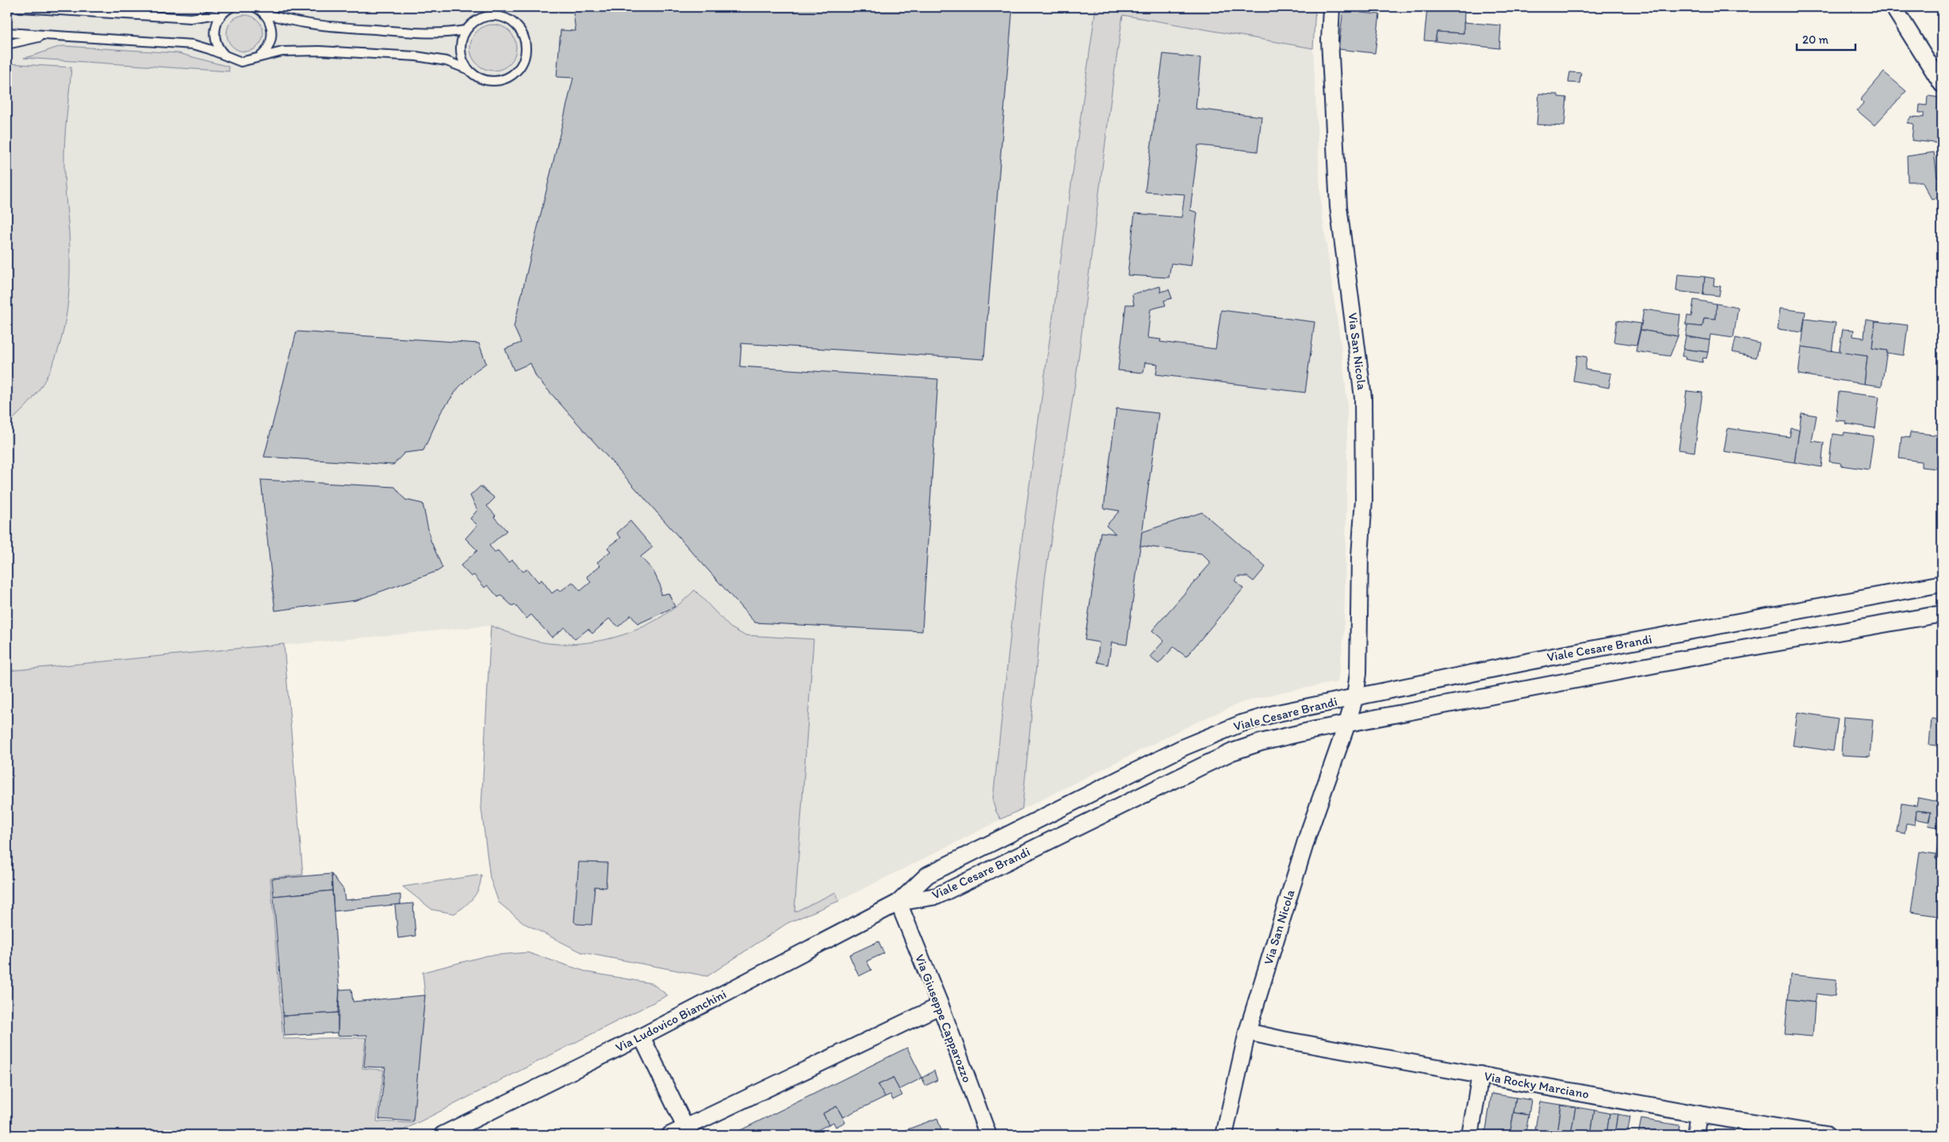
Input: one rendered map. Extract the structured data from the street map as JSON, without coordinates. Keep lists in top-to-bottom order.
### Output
{
  "streets": {
    "street": [
      "Via San Nicola",
      "Viale Cesare Brandi",
      "Via Giuseppe Capparozzo",
      "Via Ludovico Bianchini",
      "Via Rocky Marciano"
    ]
  },
  "crossings": [
    ["Via San Nicola", "Viale Cesare Brandi"],
    ["Via San Nicola", "Via Rocky Marciano"],
    ["Viale Cesare Brandi", "Via Giuseppe Capparozzo"],
    ["Viale Cesare Brandi", "Via Ludovico Bianchini"],
    ["Via Giuseppe Capparozzo", "Via Ludovico Bianchini"]
  ],
  "scale_bar": "20 m"
}
